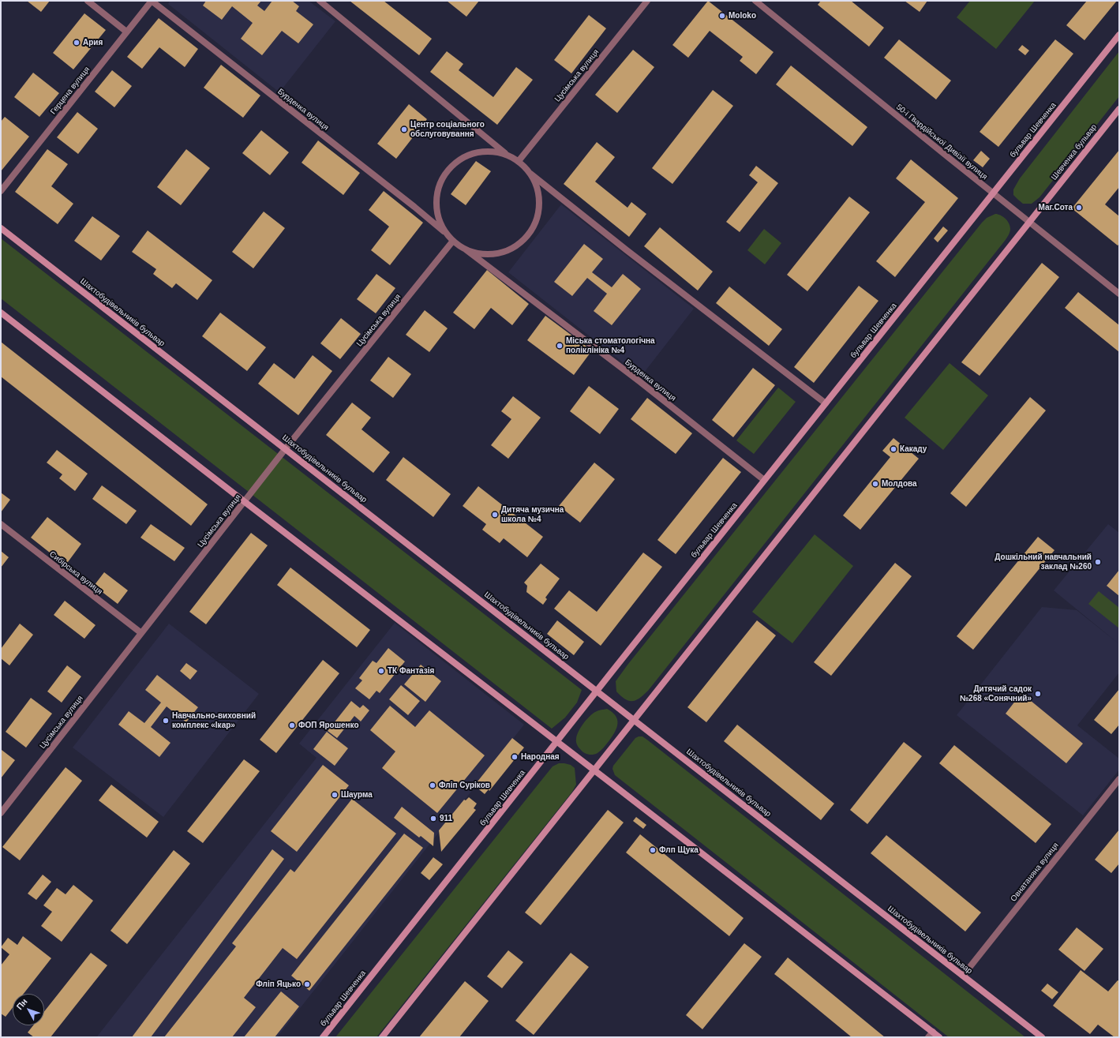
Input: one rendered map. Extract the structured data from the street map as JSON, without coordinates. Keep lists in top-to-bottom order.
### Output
{
  "streets": {
    "main road": ["бульвар Шевченка", "Шевченка бульвар", "Шахтобудівельників бульвар"],
    "street": [
      "Цусімська вулиця",
      "Герцена вулиця",
      "Бурденка вулиця",
      "50-ї Гвардійської Дивізії вулиця",
      "Сибірська вулиця",
      "Овнатаняна вулиця"
    ]
  },
  "crossings": [
    ["Цусімська вулиця", "Бурденка вулиця"],
    ["Цусімська вулиця", "Шахтобудівельників бульвар"],
    ["Цусімська вулиця", "Сибірська вулиця"],
    ["Герцена вулиця", "Бурденка вулиця"],
    ["Бурденка вулиця", "бульвар Шевченка"],
    ["бульвар Шевченка", "50-ї Гвардійської Дивізії вулиця"],
    ["бульвар Шевченка", "Шахтобудівельників бульвар"],
    ["50-ї Гвардійської Дивізії вулиця", "Шевченка бульвар"],
    ["Шахтобудівельників бульвар", "Овнатаняна вулиця"]
  ],
  "places": [
    "Moloko",
    "Ария",
    "Центр соціального обслуговування",
    "Маг.Сота",
    "Міська стоматологічна поліклініка №4",
    "Какаду",
    "Молдова",
    "Дитяча музична школа №4",
    "Дошкільний навчальний заклад №260",
    "ТК Фантазія",
    "Дитячий садок №268 «Сонячний»",
    "Навчально-виховний комплекс «Ікар»",
    "ФОП Ярошенко",
    "Народная",
    "Фліп Суріков",
    "Шаурма",
    "911",
    "Флп Щука",
    "Фліп Яцько"
  ],
  "north": "top left"
}
